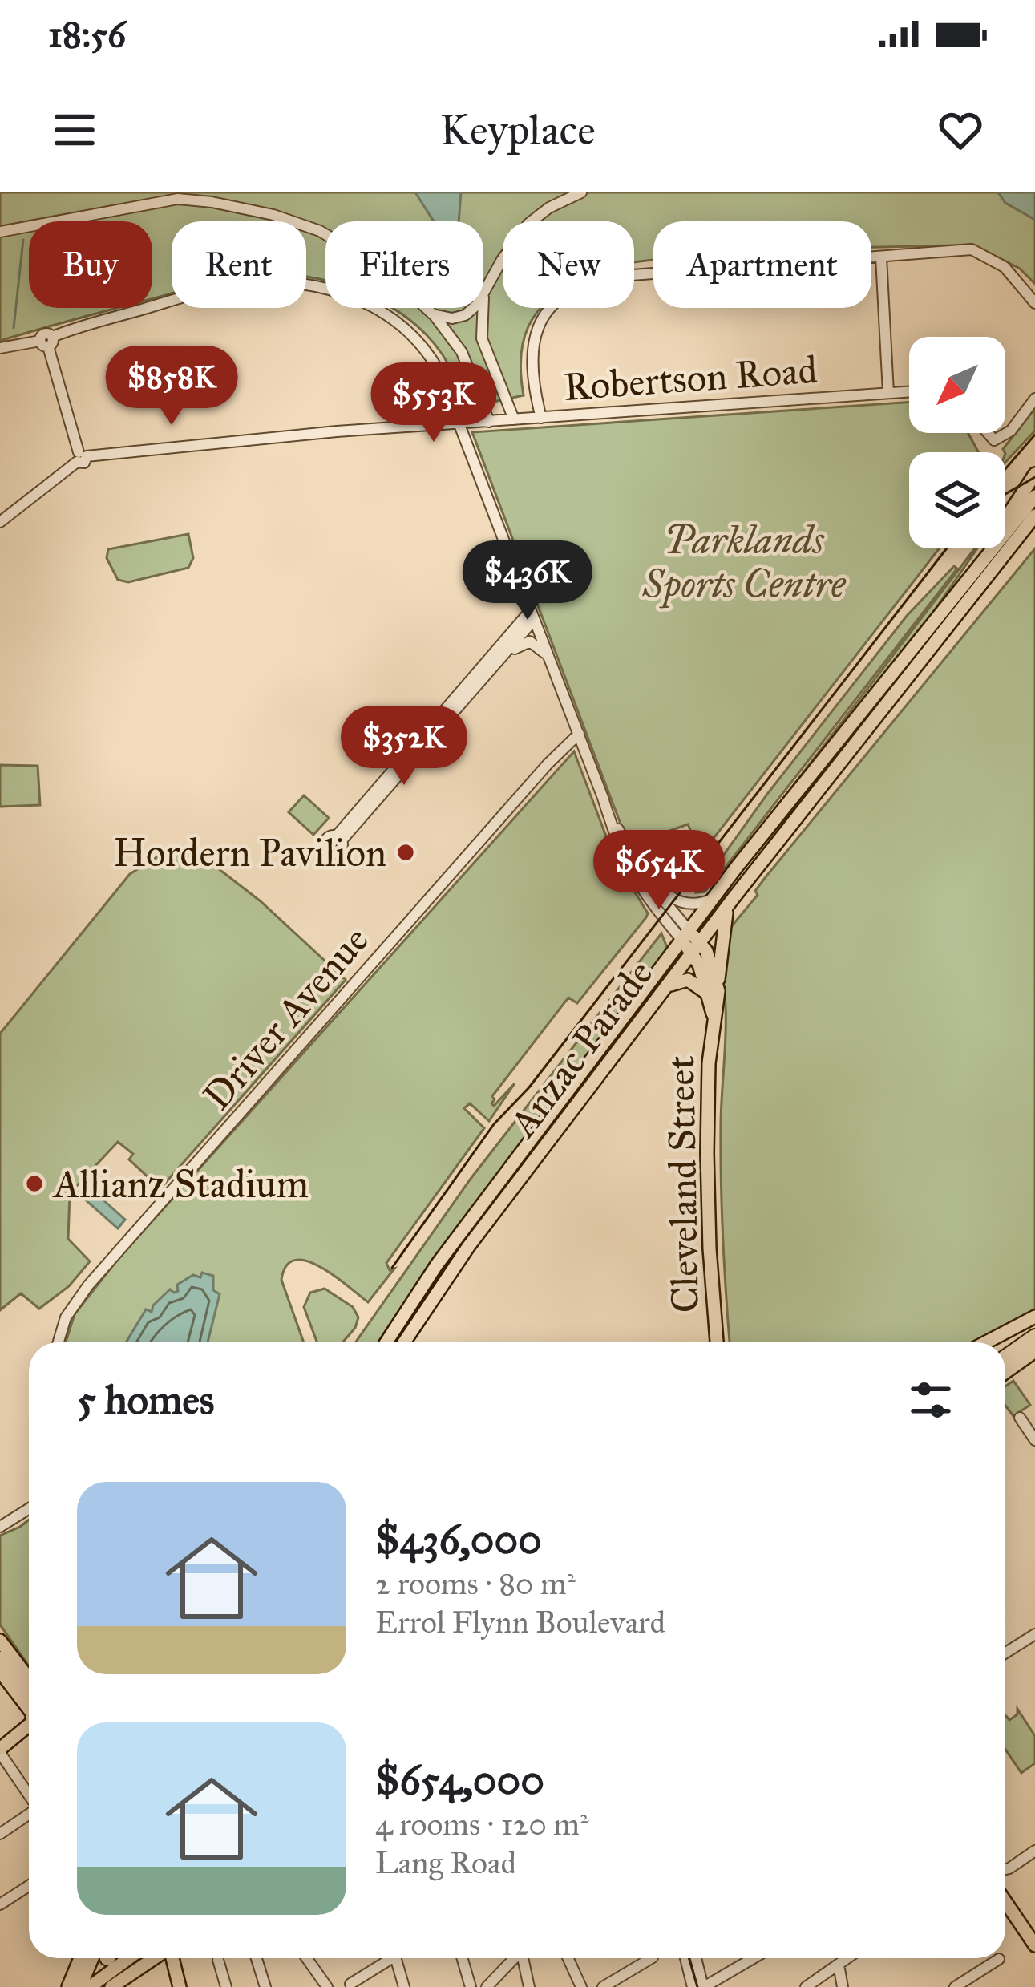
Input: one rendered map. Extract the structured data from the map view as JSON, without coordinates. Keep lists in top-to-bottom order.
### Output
{
  "streets": {
    "main road": ["Anzac Parade", "Cleveland Street"],
    "street": ["Robertson Road", "Driver Avenue"]
  },
  "crossings": [
    ["Anzac Parade", "Cleveland Street"]
  ],
  "parks": ["Parklands Sports Centre"],
  "places": ["Hordern Pavilion", "Allianz Stadium"],
  "north": "bottom left",
  "page": {
    "status": "18:56",
    "header": "Keyplace",
    "chip": [
      "Buy",
      "Rent",
      "Filters",
      "New",
      "Apartment"
    ],
    "price": [
      "$858K",
      "$553K",
      "$436K",
      "$352K",
      "$654K"
    ],
    "heading": "5 homes",
    "list": [
      {
        "name": "$436,000",
        "note": "2 rooms · 80 m² · Errol Flynn Boulevard"
      },
      {
        "name": "$654,000",
        "note": "4 rooms · 120 m² · Lang Road"
      }
    ]
  }
}
